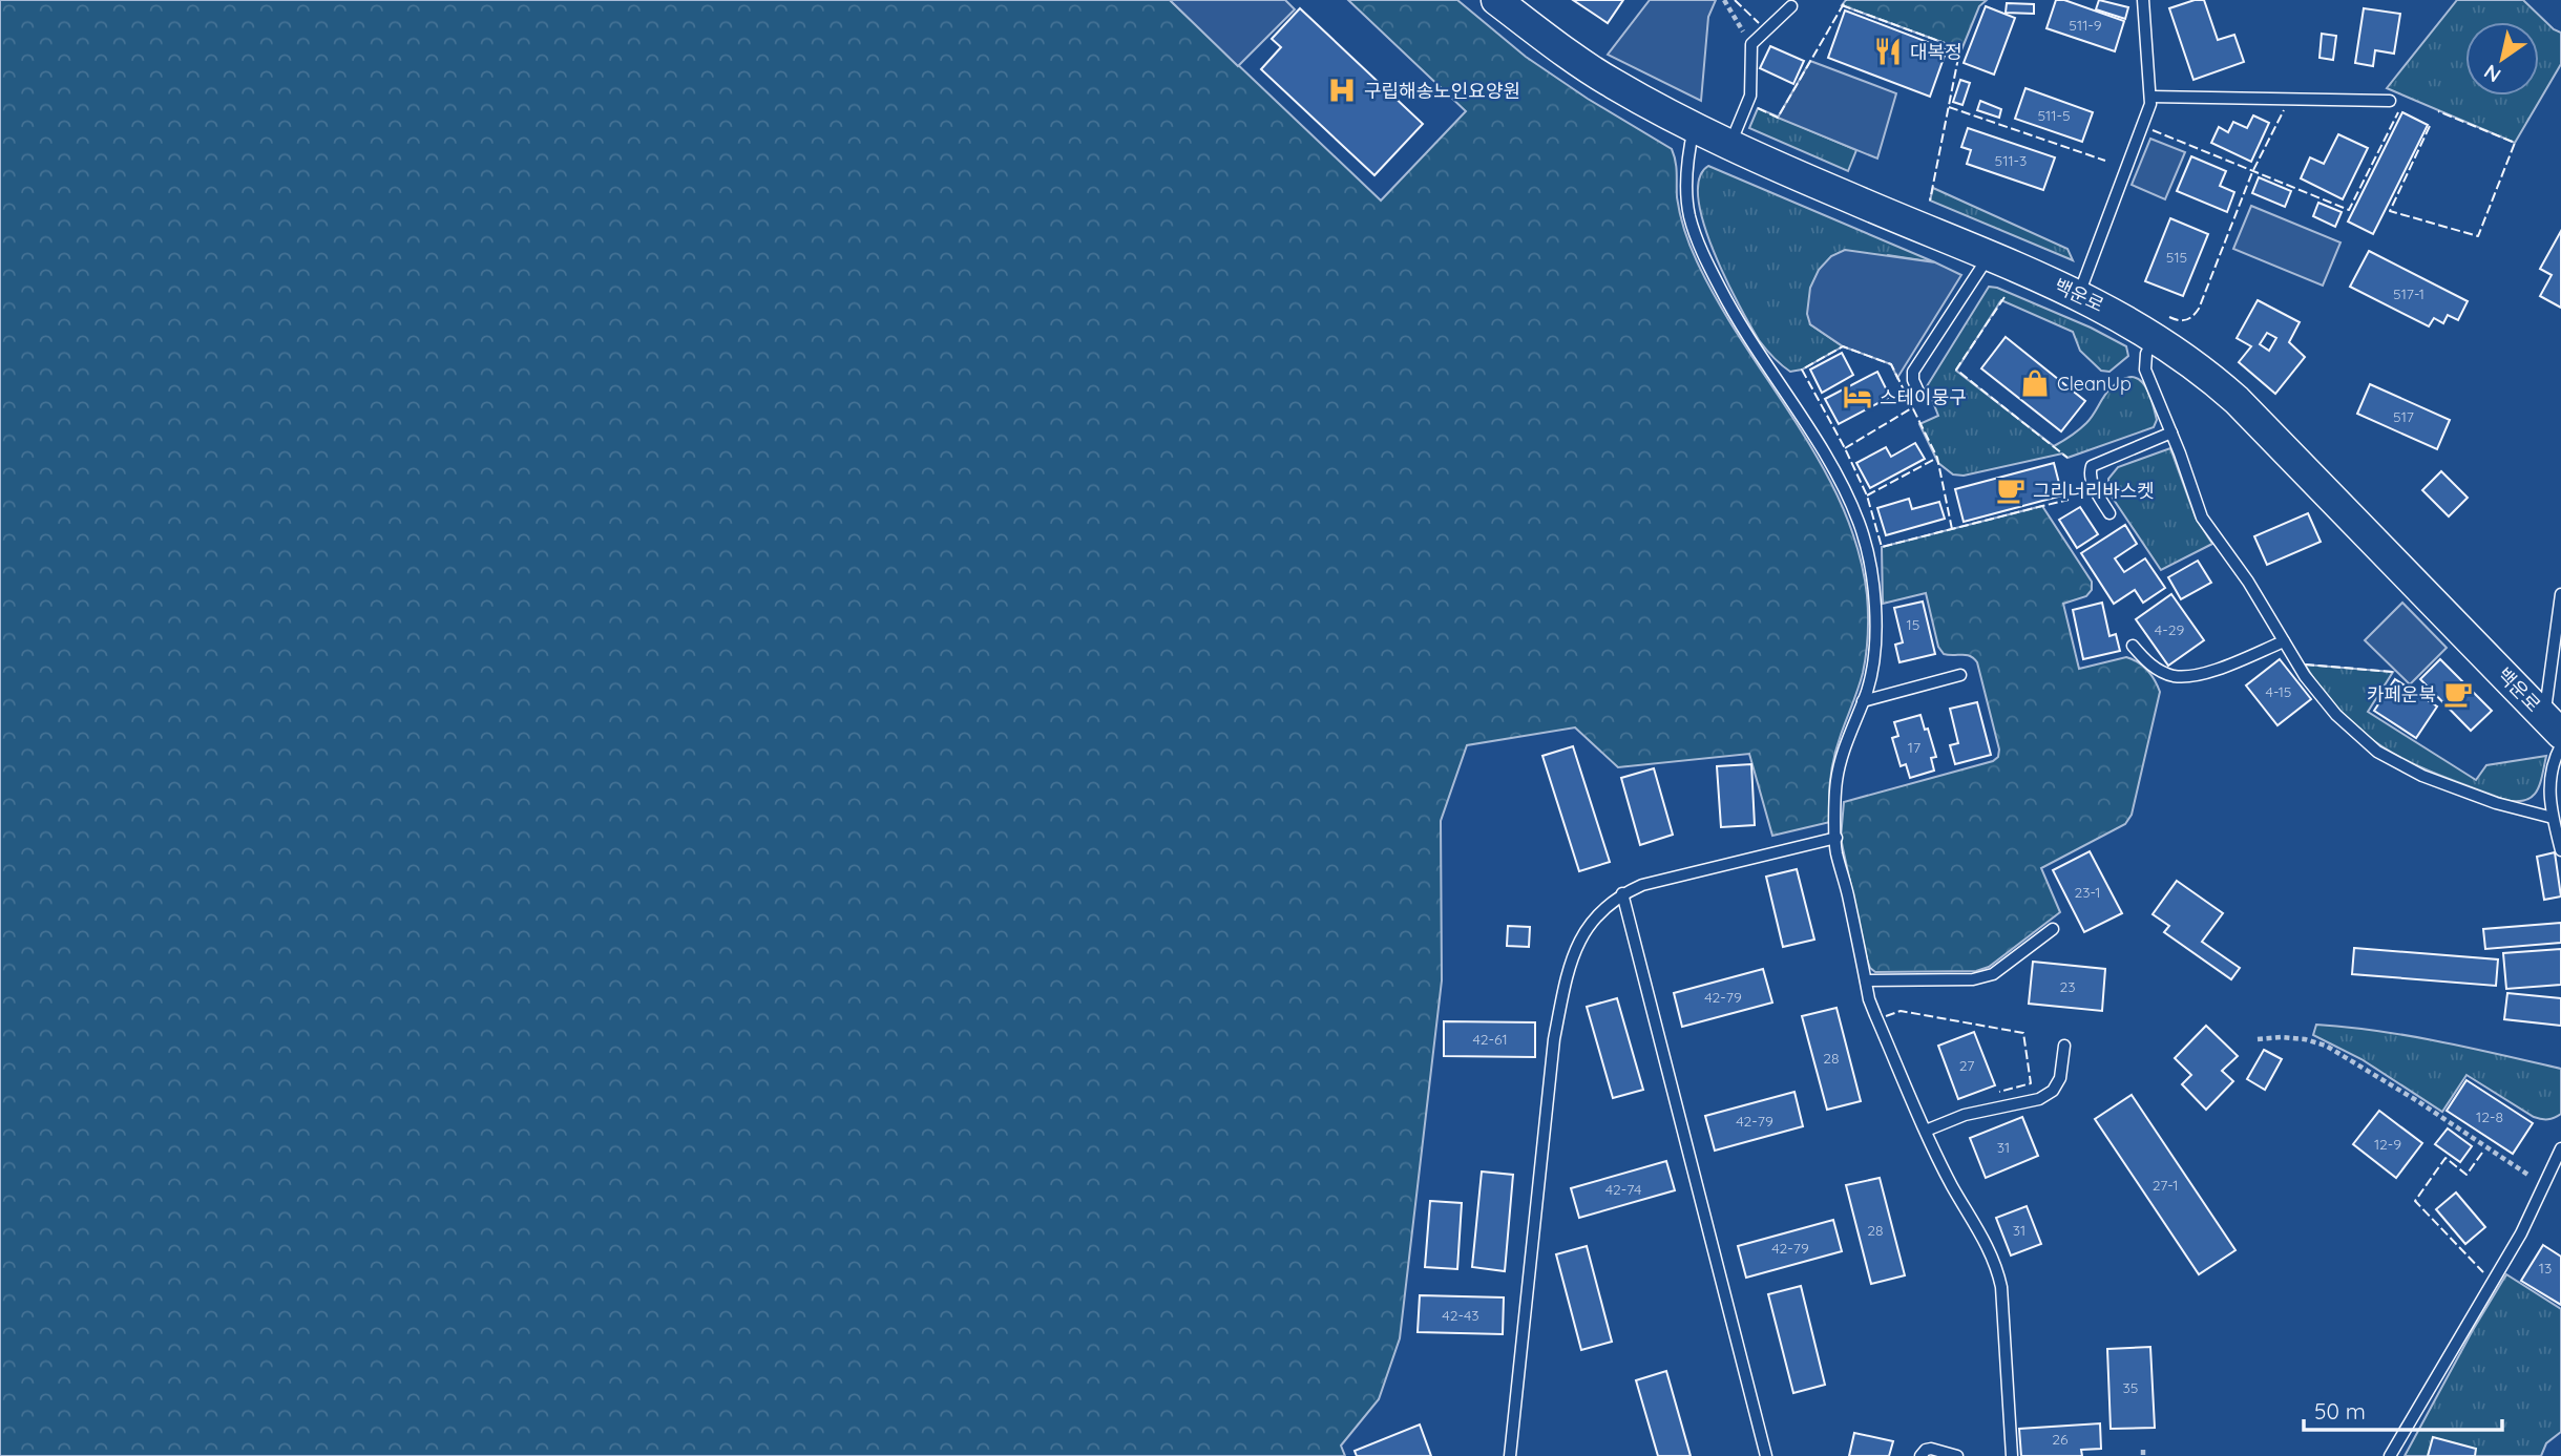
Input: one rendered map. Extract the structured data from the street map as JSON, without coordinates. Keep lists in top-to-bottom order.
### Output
{
  "streets": {
    "street": ["백운로"]
  },
  "places": {
    "restaurant": ["대복정"],
    "hospital": ["구립해송노인요양원"],
    "shop": ["CleanUp"],
    "hotel": ["스테이뭉구"],
    "cafe": ["그리너리바스켓", "카페운북"]
  },
  "house_numbers": [
    "511-9",
    "511-5",
    "511-3",
    "515",
    "517-1",
    "517",
    "15",
    "4-29",
    "4-15",
    "17",
    "23-1",
    "23",
    "42-79",
    "42-61",
    "28",
    "27",
    "12-8",
    "42-79",
    "12-9",
    "31",
    "27-1",
    "42-74",
    "28",
    "31",
    "42-79",
    "13",
    "42-43",
    "35",
    "26"
  ],
  "scale_bar": "50 m",
  "north": "bottom left"
}
